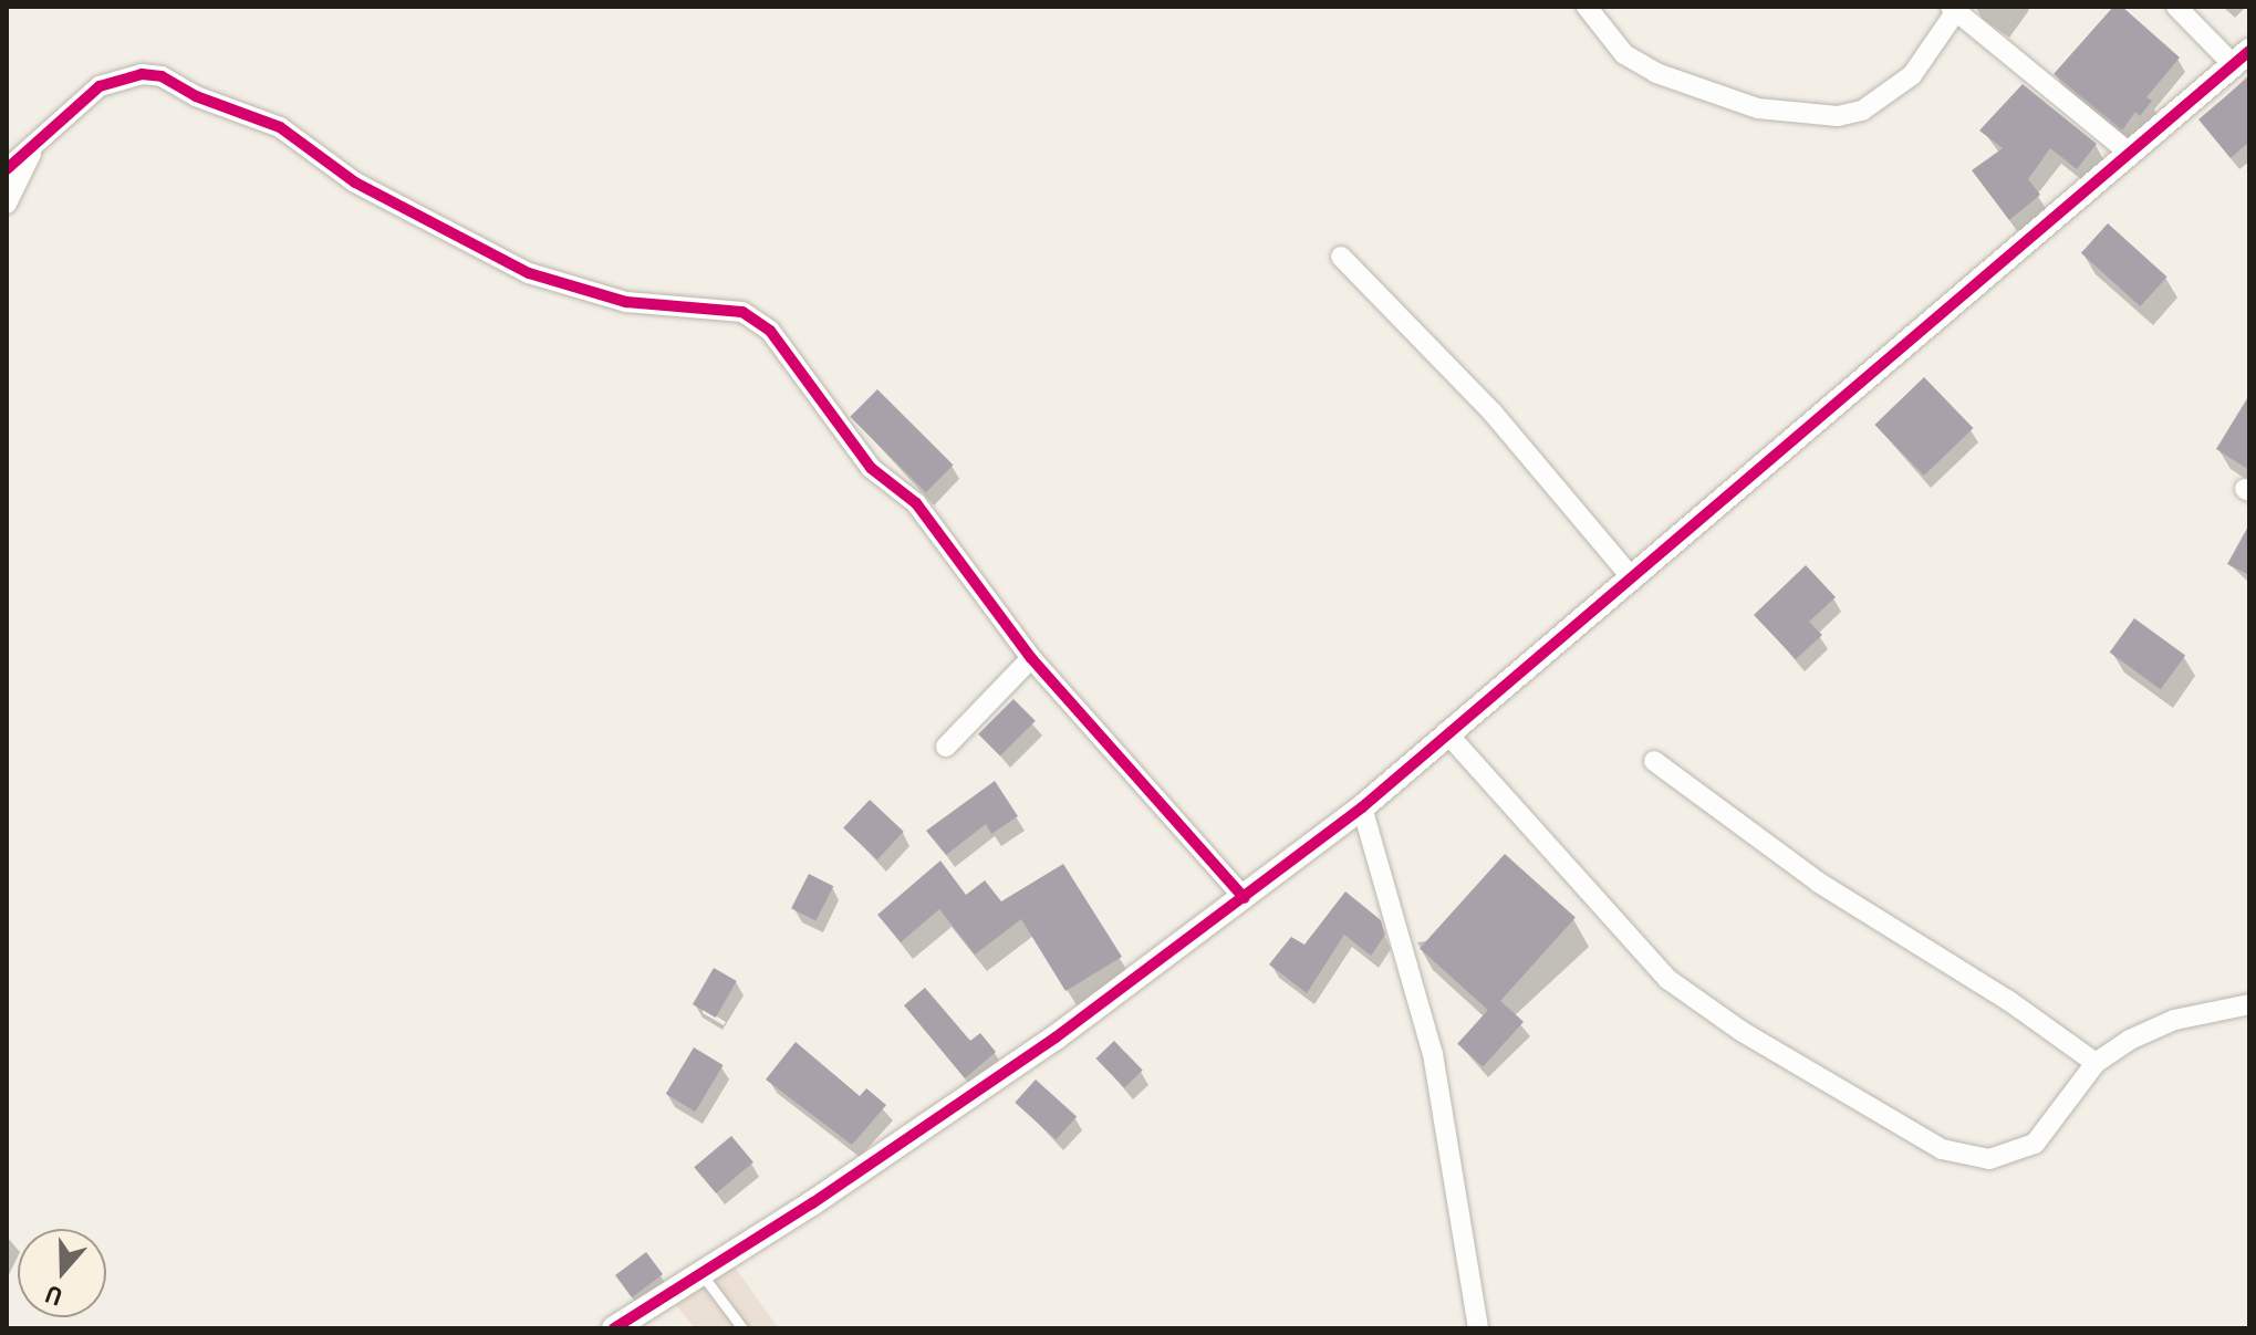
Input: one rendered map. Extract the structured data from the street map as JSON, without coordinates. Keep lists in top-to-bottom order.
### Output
{
  "north": "bottom"
}
